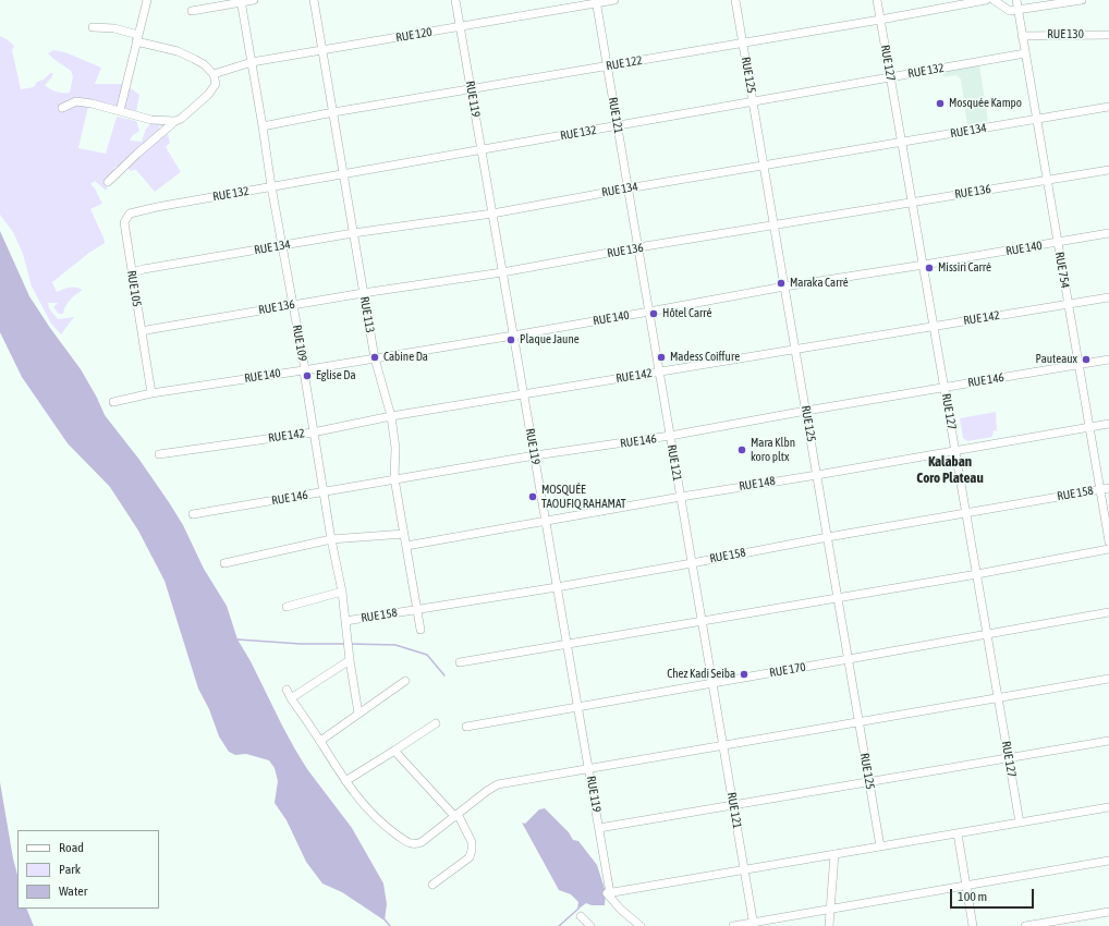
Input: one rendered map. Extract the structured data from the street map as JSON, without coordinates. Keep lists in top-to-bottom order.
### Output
{
  "streets": {
    "street": [
      "RUE 120",
      "RUE 130",
      "RUE 122",
      "RUE 127",
      "RUE 132",
      "RUE 125",
      "RUE 119",
      "RUE 121",
      "RUE 134",
      "RUE 136",
      "RUE 140",
      "RUE 754",
      "RUE 105",
      "RUE 113",
      "RUE 142",
      "RUE 109",
      "RUE 146",
      "RUE 148",
      "RUE 158",
      "RUE 170"
    ]
  },
  "crossings": [
    ["RUE 120", "RUE 119"],
    ["RUE 120", "RUE 121"],
    ["RUE 120", "RUE 113"],
    ["RUE 120", "RUE 109"],
    ["RUE 130", "RUE 754"],
    ["RUE 122", "RUE 127"],
    ["RUE 122", "RUE 125"],
    ["RUE 122", "RUE 119"],
    ["RUE 122", "RUE 121"],
    ["RUE 122", "RUE 113"],
    ["RUE 122", "RUE 109"],
    ["RUE 127", "RUE 132"],
    ["RUE 127", "RUE 134"],
    ["RUE 127", "RUE 136"],
    ["RUE 127", "RUE 140"],
    ["RUE 127", "RUE 142"],
    ["RUE 127", "RUE 146"],
    ["RUE 127", "RUE 148"],
    ["RUE 127", "RUE 158"],
    ["RUE 127", "RUE 170"],
    ["RUE 132", "RUE 125"],
    ["RUE 132", "RUE 119"],
    ["RUE 132", "RUE 121"],
    ["RUE 132", "RUE 754"],
    ["RUE 132", "RUE 105"],
    ["RUE 132", "RUE 113"],
    ["RUE 132", "RUE 109"],
    ["RUE 125", "RUE 134"],
    ["RUE 125", "RUE 136"],
    ["RUE 125", "RUE 140"],
    ["RUE 125", "RUE 142"],
    ["RUE 125", "RUE 146"],
    ["RUE 125", "RUE 148"],
    ["RUE 125", "RUE 158"],
    ["RUE 125", "RUE 170"],
    ["RUE 119", "RUE 134"],
    ["RUE 119", "RUE 136"],
    ["RUE 119", "RUE 140"],
    ["RUE 119", "RUE 142"],
    ["RUE 119", "RUE 146"],
    ["RUE 119", "RUE 148"],
    ["RUE 119", "RUE 158"],
    ["RUE 119", "RUE 170"],
    ["RUE 121", "RUE 134"],
    ["RUE 121", "RUE 136"],
    ["RUE 121", "RUE 140"],
    ["RUE 121", "RUE 142"],
    ["RUE 121", "RUE 146"],
    ["RUE 121", "RUE 148"],
    ["RUE 121", "RUE 158"],
    ["RUE 121", "RUE 170"],
    ["RUE 134", "RUE 754"],
    ["RUE 134", "RUE 105"],
    ["RUE 134", "RUE 113"],
    ["RUE 134", "RUE 109"],
    ["RUE 136", "RUE 754"],
    ["RUE 136", "RUE 105"],
    ["RUE 136", "RUE 113"],
    ["RUE 136", "RUE 109"],
    ["RUE 140", "RUE 754"],
    ["RUE 140", "RUE 105"],
    ["RUE 140", "RUE 113"],
    ["RUE 140", "RUE 109"],
    ["RUE 754", "RUE 142"],
    ["RUE 754", "RUE 146"],
    ["RUE 754", "RUE 148"],
    ["RUE 754", "RUE 158"],
    ["RUE 113", "RUE 142"],
    ["RUE 113", "RUE 146"],
    ["RUE 113", "RUE 148"],
    ["RUE 113", "RUE 158"],
    ["RUE 142", "RUE 109"],
    ["RUE 109", "RUE 146"],
    ["RUE 109", "RUE 158"]
  ],
  "districts": ["Kalaban Coro Plateau"],
  "places": [
    "Mosquée Kampo",
    "Missiri Carré",
    "Maraka Carré",
    "Hôtel Carré",
    "Plaque Jaune",
    "Cabine Da",
    "Madess Coiffure",
    "Pauteaux",
    "Eglise Da",
    "Mara Klbn koro pltx",
    "MOSQUÉE TAOUFIQ RAHAMAT",
    "Chez Kadi Seiba"
  ],
  "legend": ["Road", "Park", "Water"],
  "scale_bar": "100 m"
}
